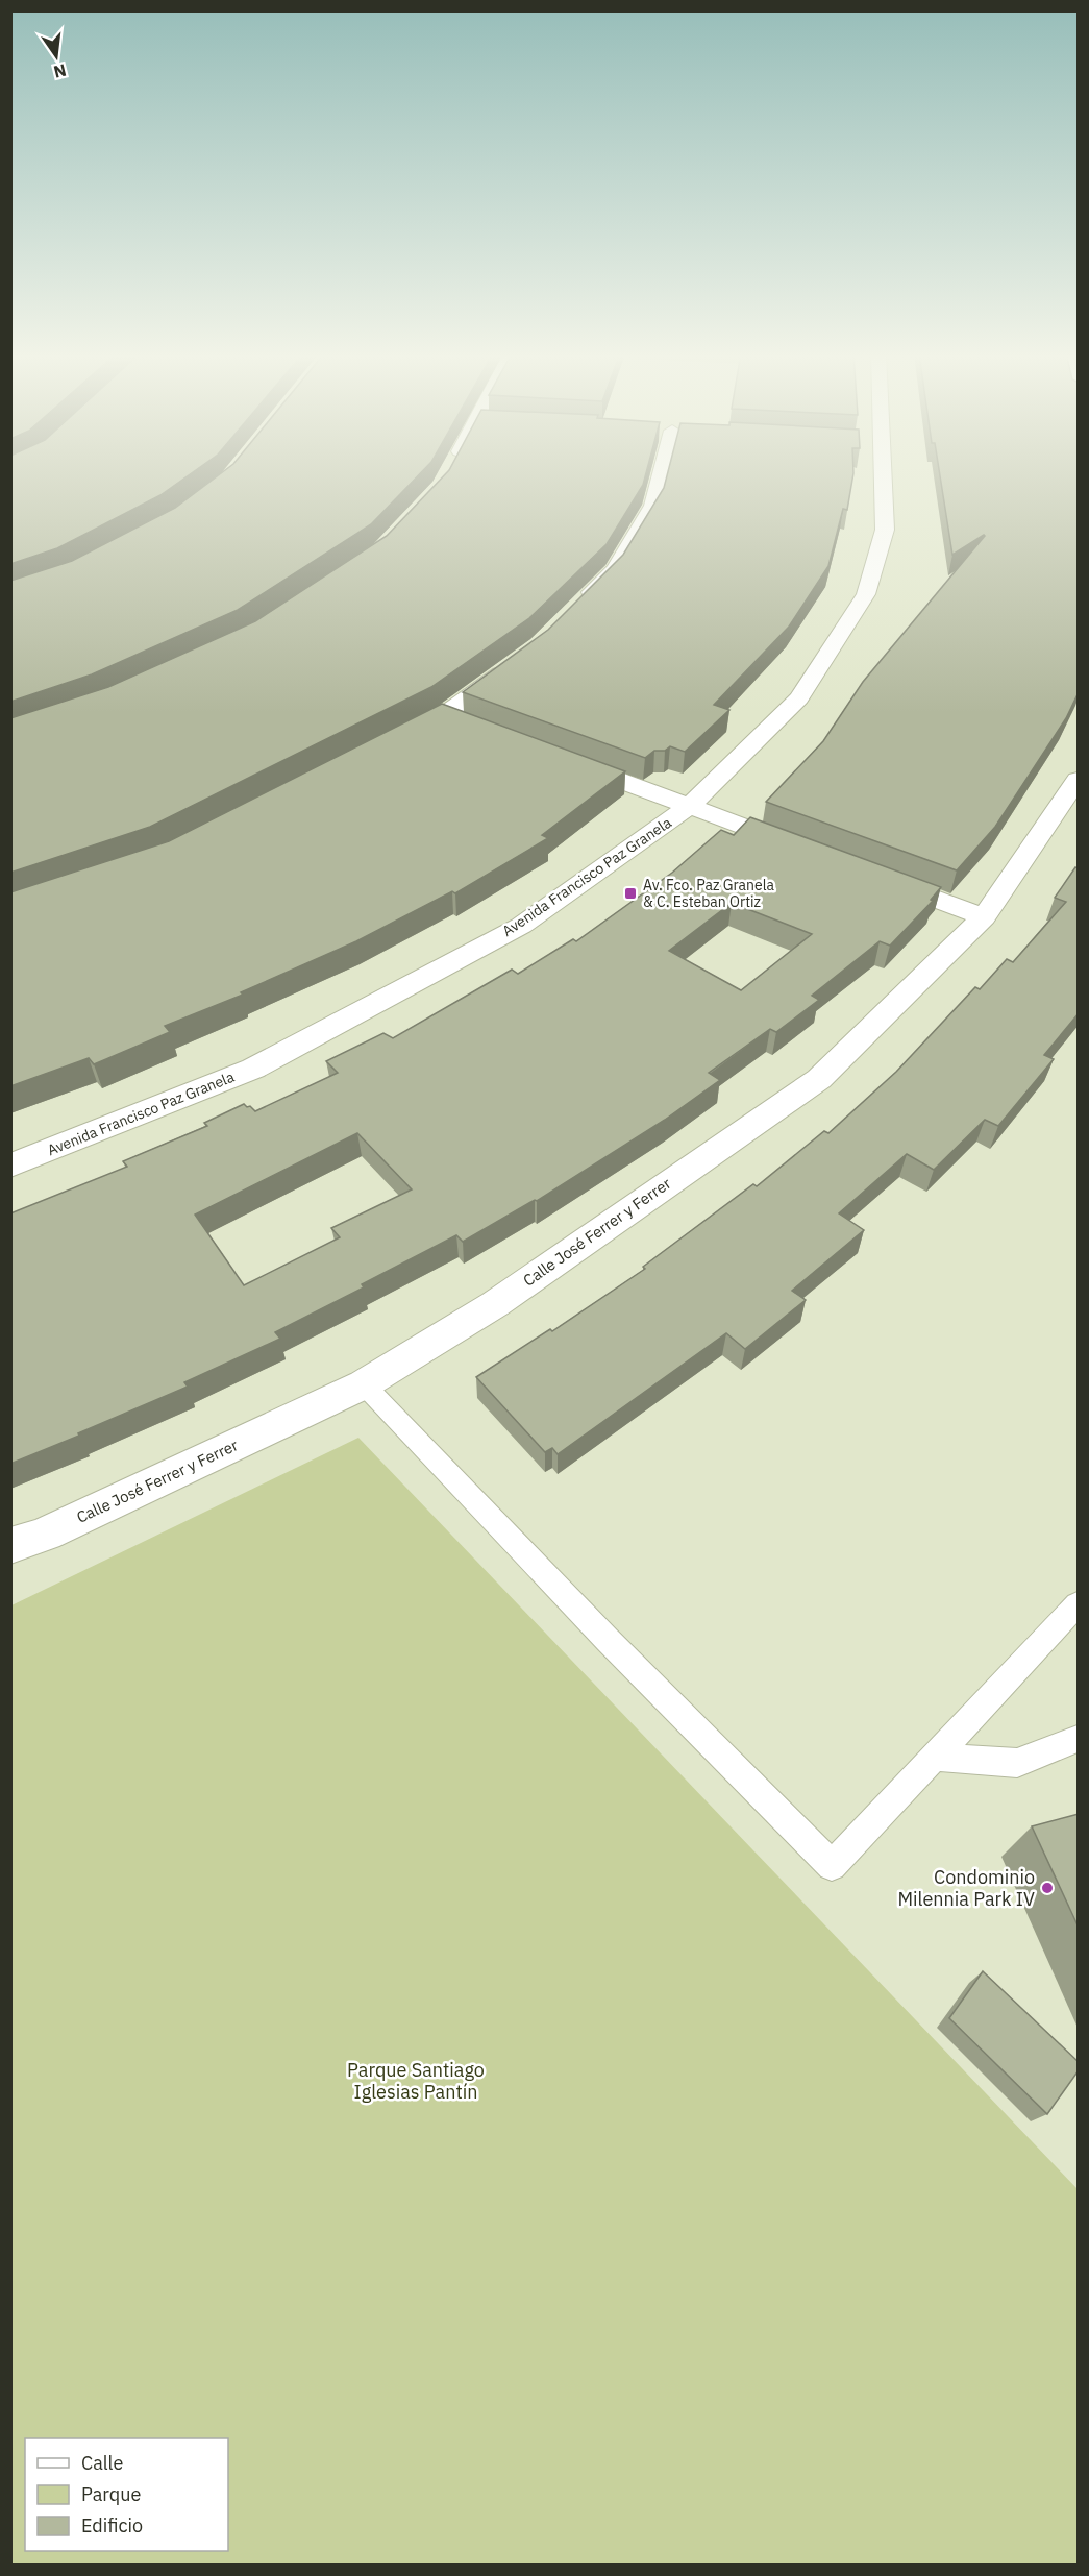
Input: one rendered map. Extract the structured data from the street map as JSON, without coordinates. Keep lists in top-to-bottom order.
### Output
{
  "streets": {
    "street": ["Avenida Francisco Paz Granela", "Calle José Ferrer y Ferrer"]
  },
  "parks": ["Parque Santiago Iglesias Pantín"],
  "places": {
    "transit": ["Av. Fco. Paz Granela & C. Esteban Ortiz"],
    "other": ["Condominio Milennia Park IV"]
  },
  "legend": ["Calle", "Parque", "Edificio"],
  "north": "bottom"
}
